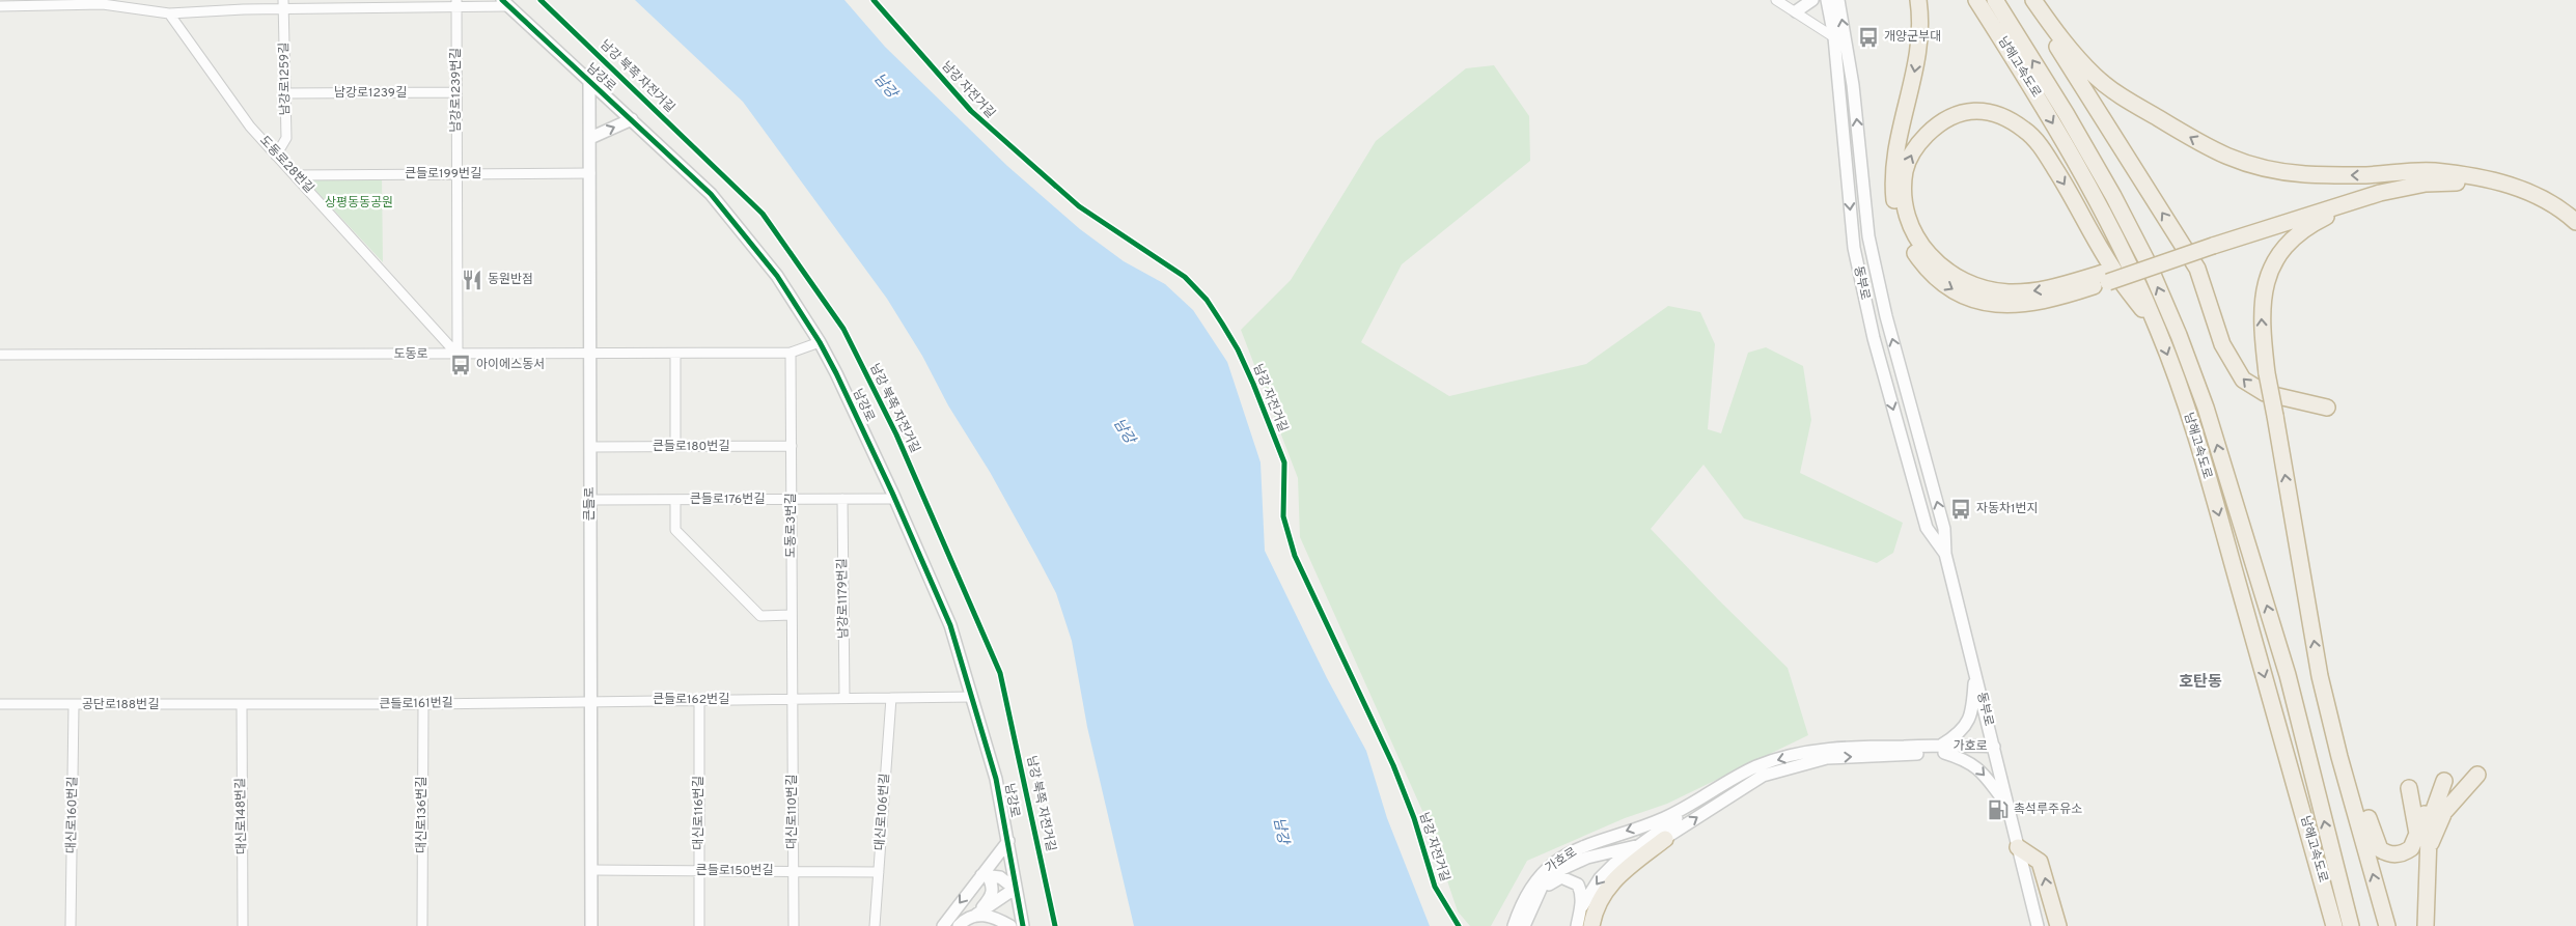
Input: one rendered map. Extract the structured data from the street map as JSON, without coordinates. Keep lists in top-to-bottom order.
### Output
{
  "streets": {
    "highway": ["남해고속도로"],
    "street": [
      "남강로",
      "남강로1259길",
      "남강로1239번길",
      "남강로1239길",
      "도동로28번길",
      "큰들로199번길",
      "동부로",
      "도동로",
      "큰들로180번길",
      "큰들로176번길",
      "큰들로",
      "도동로3번길",
      "남강로1179번길",
      "큰들로162번길",
      "큰들로161번길",
      "공단로188번길",
      "가호로",
      "대신로110번길",
      "대신로106번길",
      "대신로116번길",
      "대신로160번길",
      "대신로136번길",
      "대신로148번길",
      "큰들로150번길"
    ],
    "cycle path": ["남강 북쪽 자전거길", "남강 자전거길"]
  },
  "crossings": [
    ["남강로", "도동로"],
    ["남강로", "큰들로176번길"],
    ["남강로", "큰들로"],
    ["남강로1259길", "남강로1239길"],
    ["남강로1259길", "도동로28번길"],
    ["남강로1239번길", "남강로1239길"],
    ["남강로1239번길", "도동로28번길"],
    ["남강로1239번길", "큰들로199번길"],
    ["남강로1239번길", "도동로"],
    ["도동로28번길", "큰들로199번길"],
    ["도동로28번길", "도동로"],
    ["큰들로199번길", "큰들로"],
    ["동부로", "가호로"],
    ["도동로", "큰들로"],
    ["도동로", "도동로3번길"],
    ["큰들로180번길", "큰들로"],
    ["큰들로180번길", "도동로3번길"],
    ["큰들로176번길", "큰들로"],
    ["큰들로176번길", "도동로3번길"],
    ["큰들로176번길", "남강로1179번길"],
    ["큰들로", "큰들로162번길"],
    ["큰들로", "큰들로161번길"],
    ["큰들로", "큰들로150번길"],
    ["도동로3번길", "큰들로162번길"],
    ["도동로3번길", "대신로110번길"],
    ["큰들로162번길", "큰들로161번길"],
    ["큰들로162번길", "대신로110번길"],
    ["큰들로162번길", "대신로116번길"],
    ["큰들로161번길", "공단로188번길"],
    ["큰들로161번길", "대신로136번길"],
    ["큰들로161번길", "대신로148번길"],
    ["공단로188번길", "대신로160번길"],
    ["공단로188번길", "대신로148번길"],
    ["대신로110번길", "큰들로150번길"],
    ["대신로106번길", "큰들로150번길"],
    ["대신로116번길", "큰들로150번길"]
  ],
  "districts": ["호탄동"],
  "water": ["남강"],
  "parks": ["상평동동공원"],
  "places": {
    "bus stop": ["개양군부대", "아이에스동서", "자동차1번지"],
    "restaurant": ["동원반점"],
    "fuel station": ["촉석루주유소"]
  }
}
